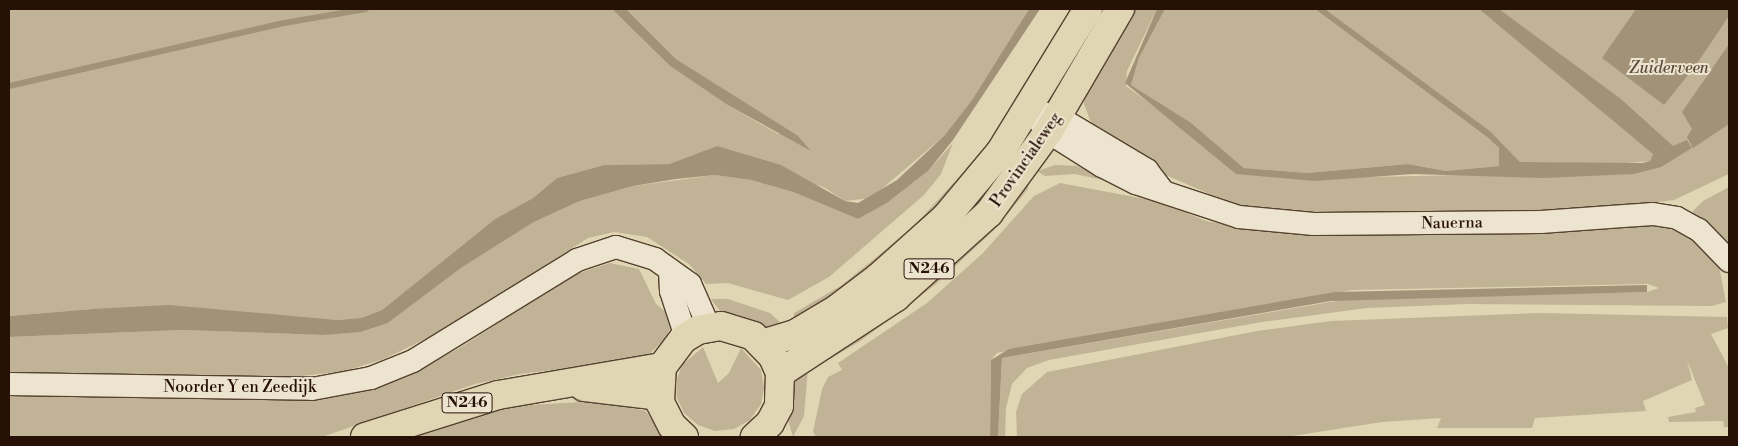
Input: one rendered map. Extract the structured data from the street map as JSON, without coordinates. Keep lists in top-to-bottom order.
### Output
{
  "streets": {
    "main road": ["Provincialeweg", "N246"],
    "street": ["Nauerna", "Noorder Y en Zeedijk"]
  },
  "crossings": [
    ["Provincialeweg", "Nauerna"]
  ],
  "parks": ["Zuiderveen"]
}
